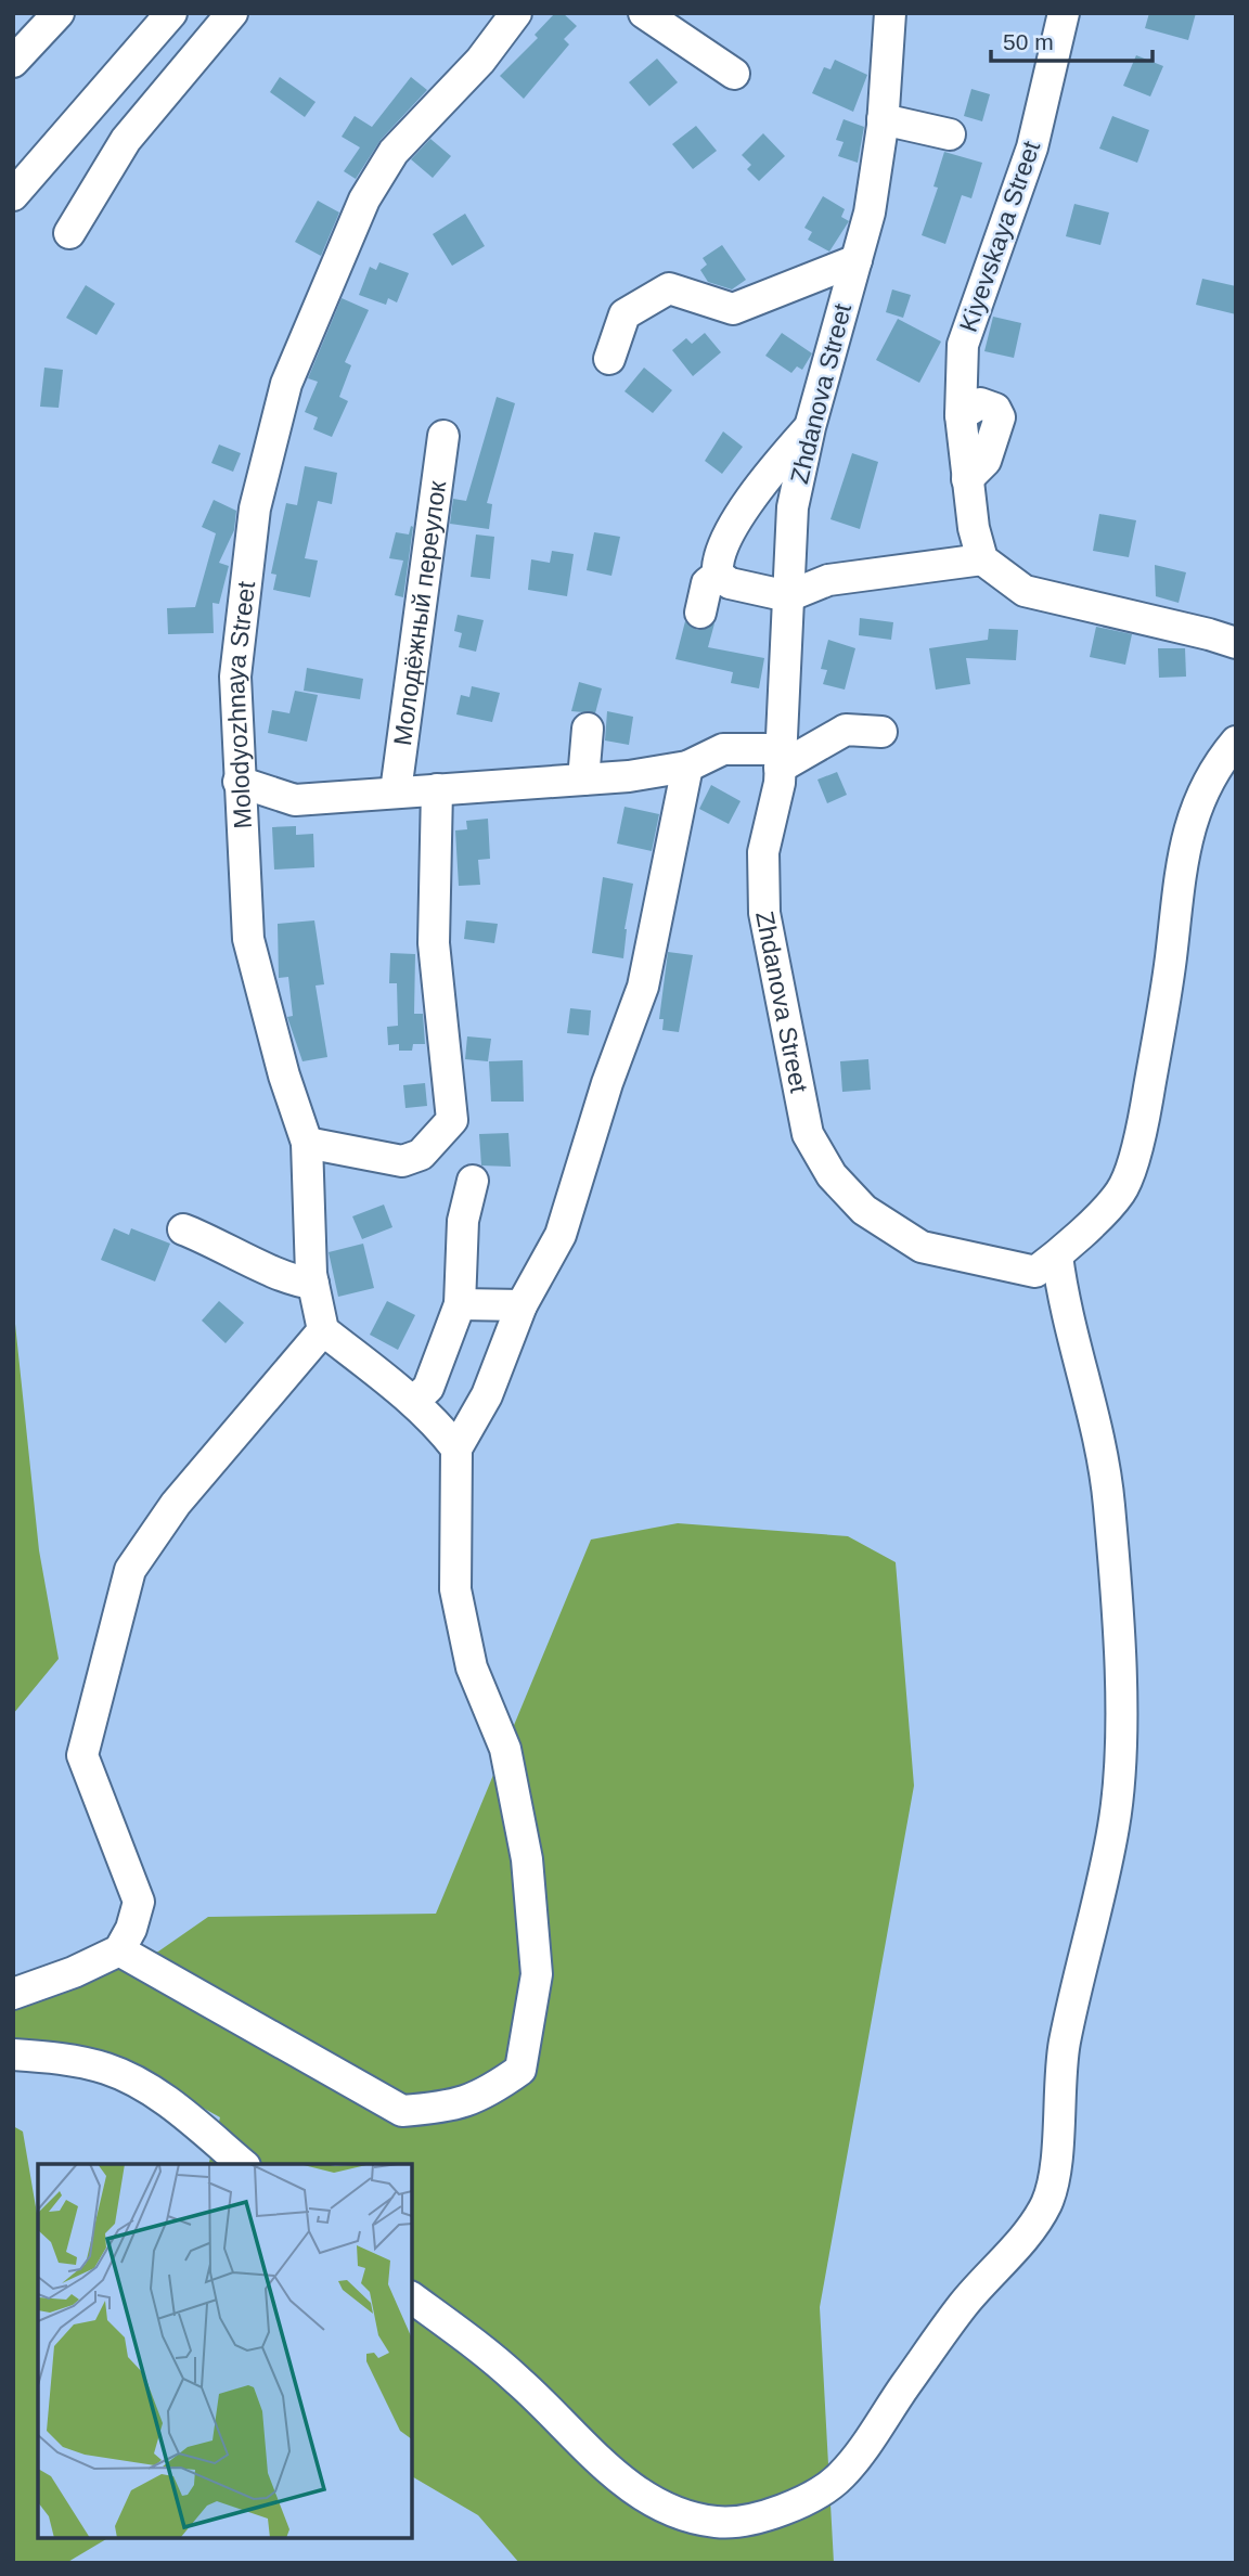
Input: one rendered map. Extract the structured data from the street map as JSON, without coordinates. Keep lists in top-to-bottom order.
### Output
{
  "streets": {
    "street": [
      "Kiyevskaya Street",
      "Zhdanova Street",
      "Молодёжный переулок",
      "Molodyozhnaya Street"
    ]
  },
  "scale_bar": "50 m"
}
